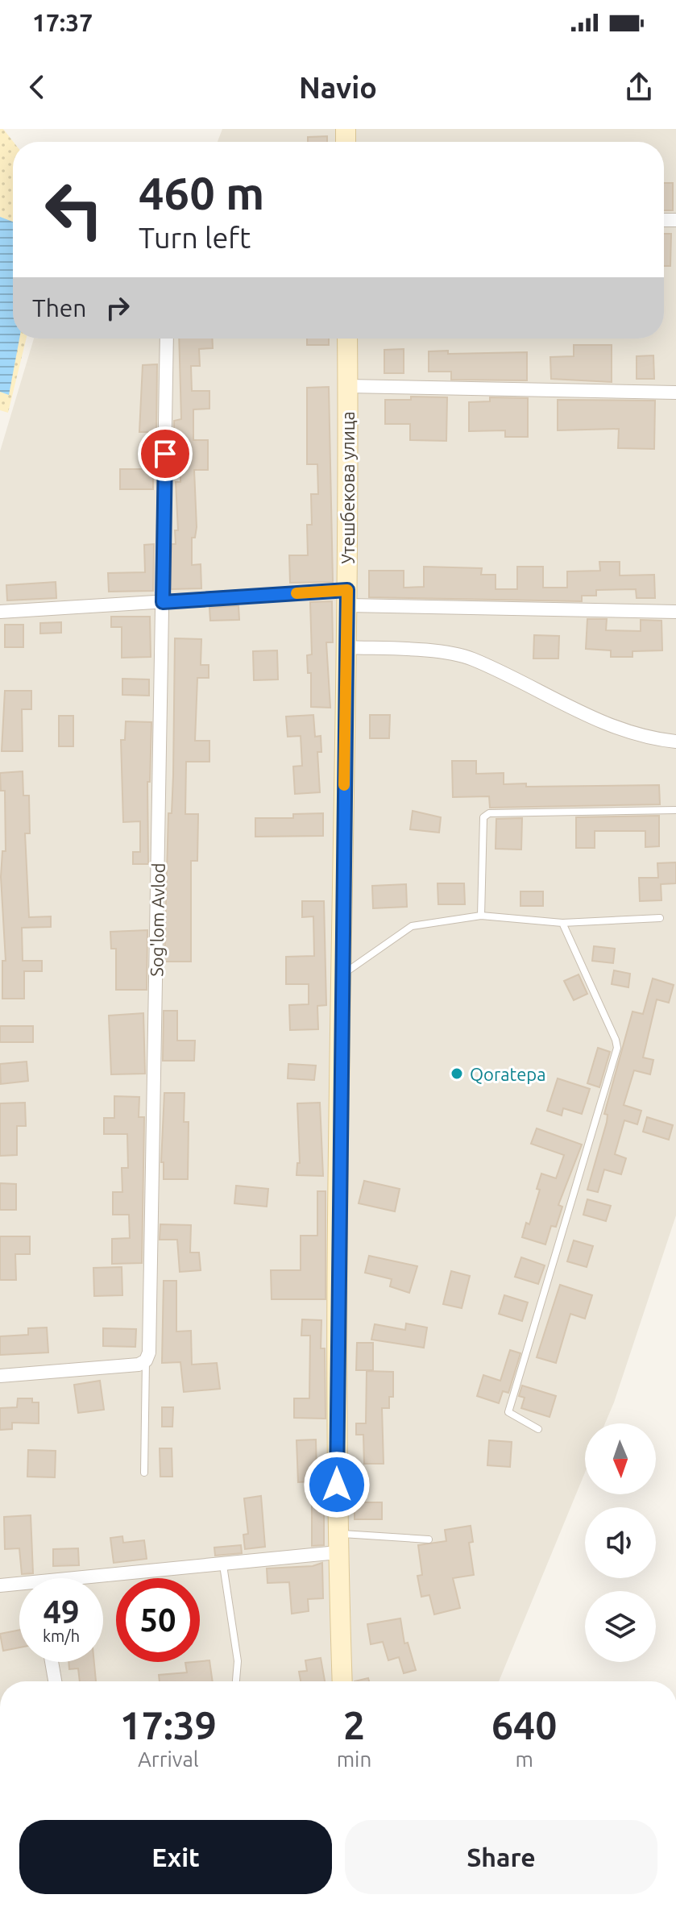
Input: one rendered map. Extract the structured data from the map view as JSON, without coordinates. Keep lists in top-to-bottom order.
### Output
{
  "streets": {
    "main road": ["Утешбекова улица"],
    "street": ["Sog'lom Avlod"]
  },
  "places": ["Qoratepa"],
  "north": "bottom",
  "page": {
    "status": "17:37",
    "header": "Navio",
    "turn": ["460 m", "Turn left"],
    "then": "Then",
    "speed": "49 km/h",
    "limit": "50",
    "eta": [
      "17:39",
      "Arrival",
      "2",
      "min",
      "640",
      "m"
    ],
    "buttons": ["Exit", "Share"]
  }
}
